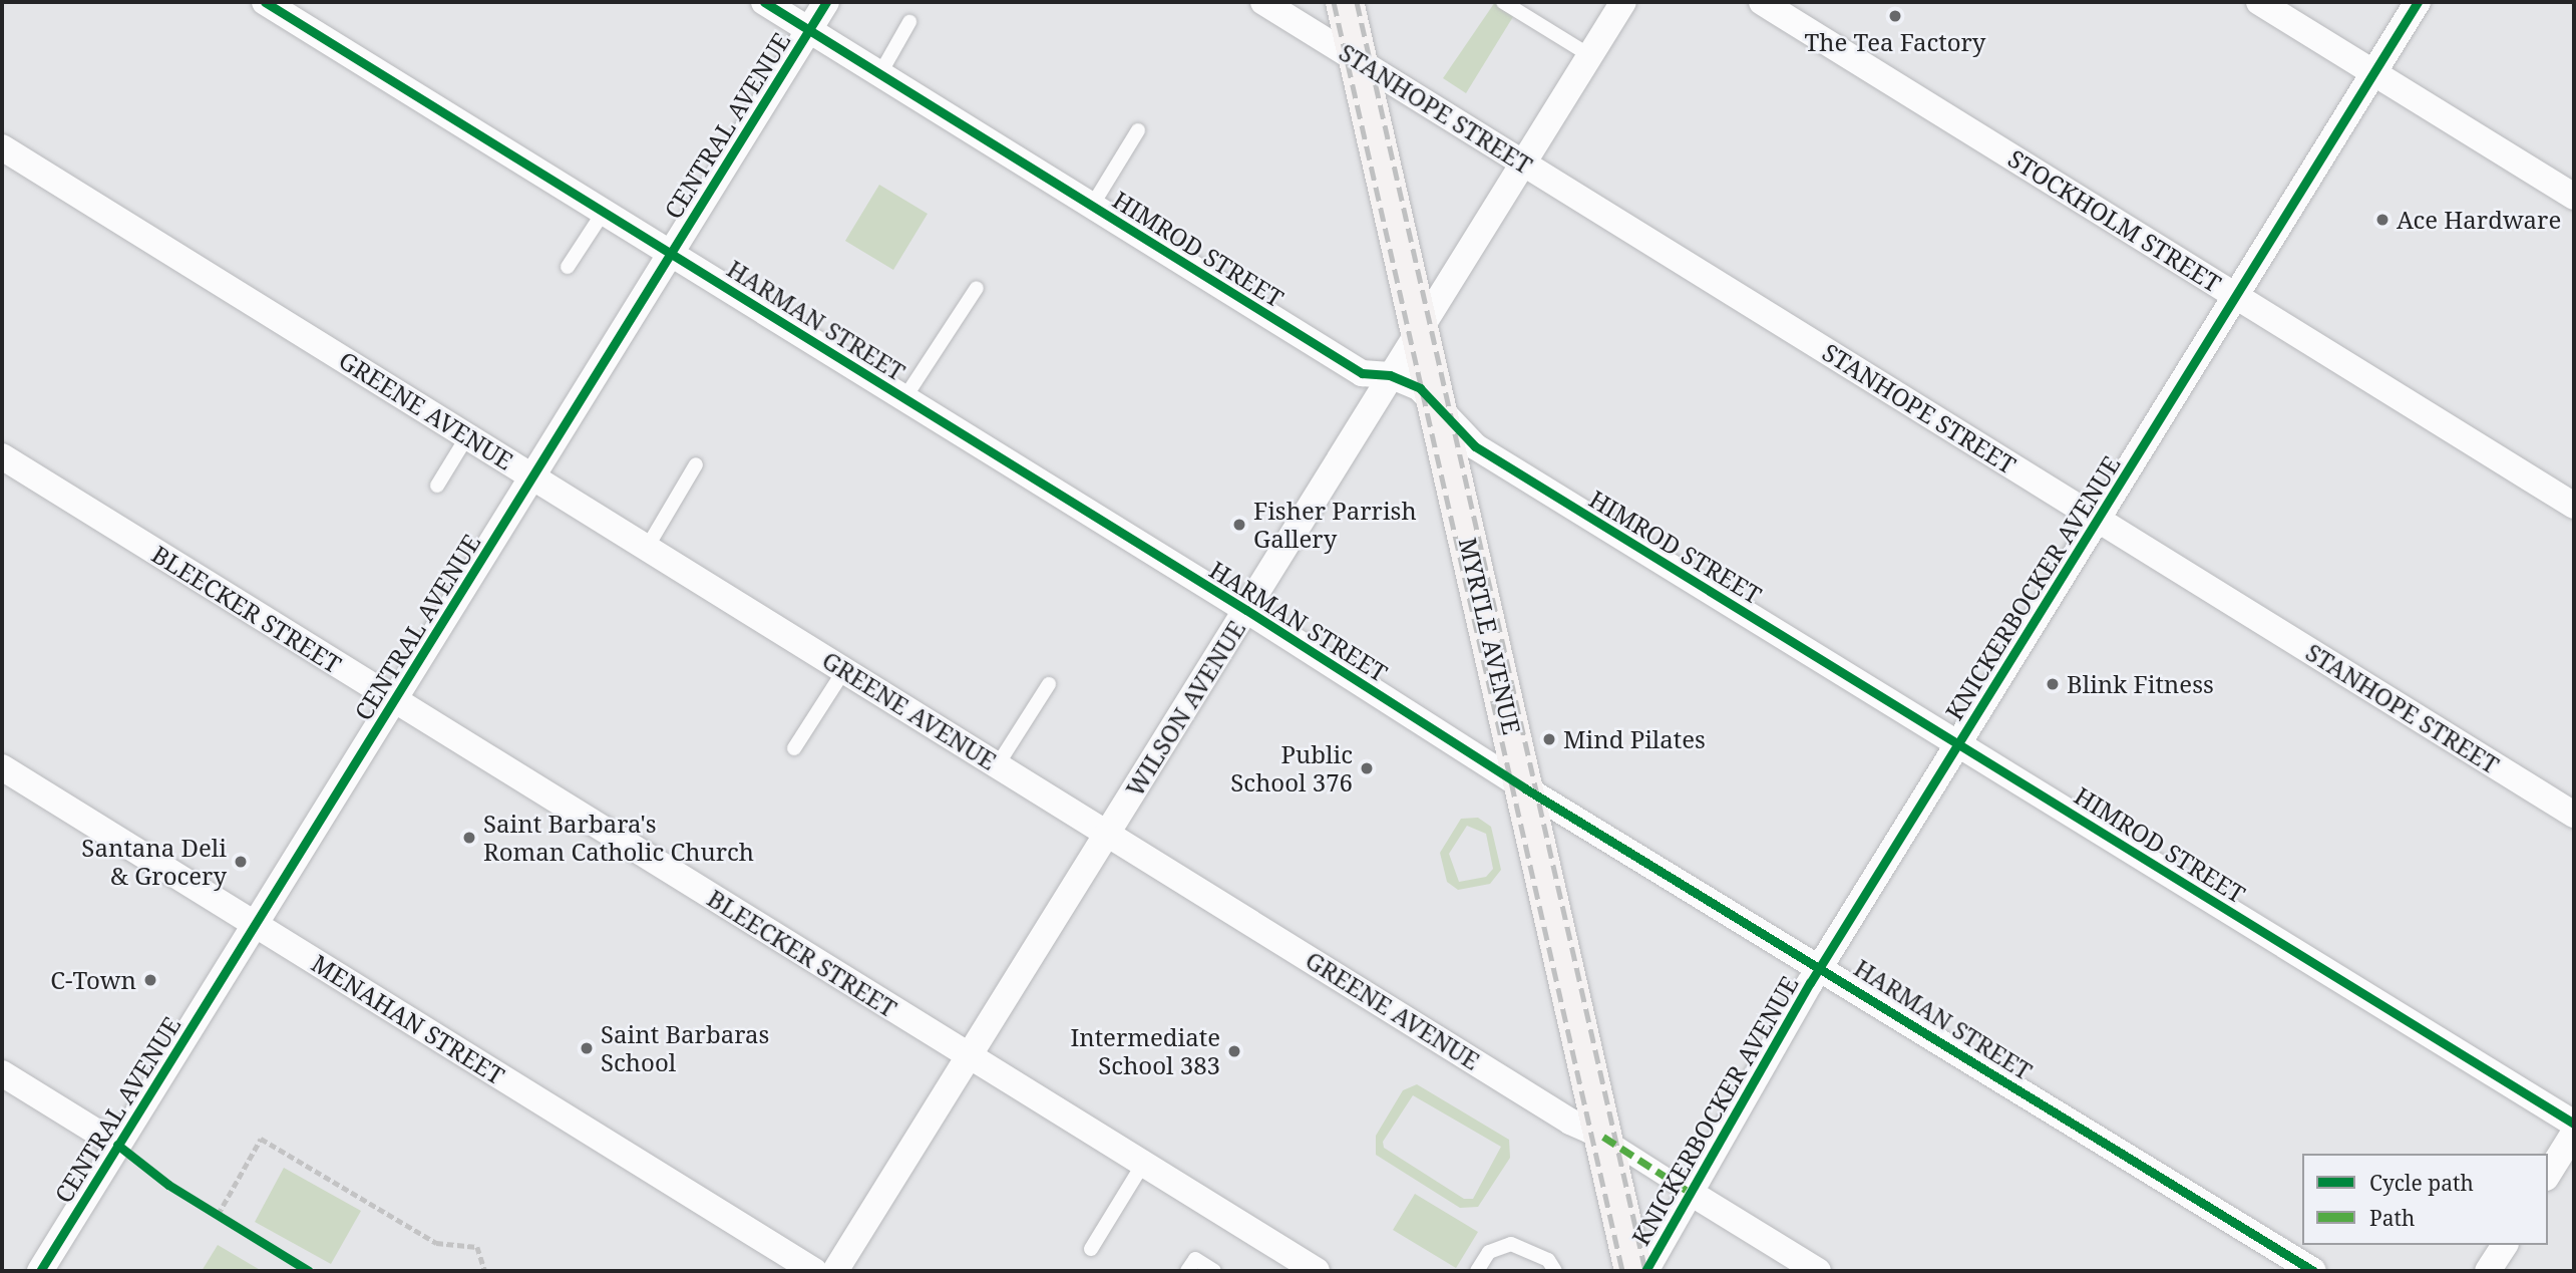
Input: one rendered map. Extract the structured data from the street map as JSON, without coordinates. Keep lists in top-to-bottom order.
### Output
{
  "streets": {
    "main road": ["MYRTLE AVENUE"],
    "street": [
      "STANHOPE STREET",
      "CENTRAL AVENUE",
      "STOCKHOLM STREET",
      "HIMROD STREET",
      "HARMAN STREET",
      "GREENE AVENUE",
      "KNICKERBOCKER AVENUE",
      "BLEECKER STREET",
      "WILSON AVENUE",
      "MENAHAN STREET"
    ]
  },
  "crossings": [
    ["STANHOPE STREET", "KNICKERBOCKER AVENUE"],
    ["STANHOPE STREET", "MYRTLE AVENUE"],
    ["STANHOPE STREET", "WILSON AVENUE"],
    ["CENTRAL AVENUE", "HIMROD STREET"],
    ["CENTRAL AVENUE", "HARMAN STREET"],
    ["CENTRAL AVENUE", "GREENE AVENUE"],
    ["CENTRAL AVENUE", "BLEECKER STREET"],
    ["CENTRAL AVENUE", "MENAHAN STREET"],
    ["STOCKHOLM STREET", "KNICKERBOCKER AVENUE"],
    ["HIMROD STREET", "KNICKERBOCKER AVENUE"],
    ["HIMROD STREET", "MYRTLE AVENUE"],
    ["HIMROD STREET", "WILSON AVENUE"],
    ["HARMAN STREET", "KNICKERBOCKER AVENUE"],
    ["HARMAN STREET", "MYRTLE AVENUE"],
    ["HARMAN STREET", "WILSON AVENUE"],
    ["GREENE AVENUE", "KNICKERBOCKER AVENUE"],
    ["GREENE AVENUE", "MYRTLE AVENUE"],
    ["GREENE AVENUE", "WILSON AVENUE"],
    ["KNICKERBOCKER AVENUE", "MYRTLE AVENUE"],
    ["BLEECKER STREET", "WILSON AVENUE"],
    ["MYRTLE AVENUE", "WILSON AVENUE"]
  ],
  "places": [
    "The Tea Factory",
    "Ace Hardware",
    "Fisher Parrish Gallery",
    "Blink Fitness",
    "Mind Pilates",
    "Public School 376",
    "Saint Barbara's Roman Catholic Church",
    "Santana Deli & Grocery",
    "C-Town",
    "Saint Barbaras School",
    "Intermediate School 383"
  ],
  "legend": ["Cycle path", "Path"]
}
